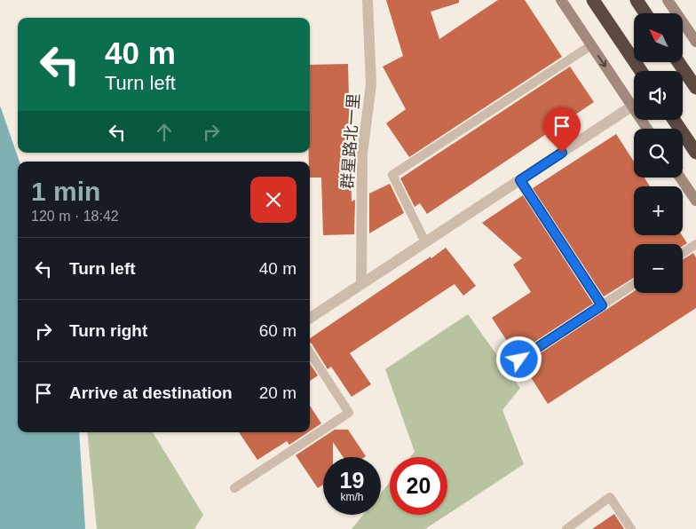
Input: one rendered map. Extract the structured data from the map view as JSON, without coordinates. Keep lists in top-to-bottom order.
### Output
{
  "streets": {
    "street": ["群星路北一里"]
  },
  "north": "top left",
  "page": {
    "map_buttons": ["+", "−"],
    "turn": ["40 m", "Turn left"],
    "heading": ["1 min", "120 m · 18:42"],
    "list": [
      {
        "name": "Turn left",
        "value": "40 m"
      },
      {
        "name": "Turn right",
        "value": "60 m"
      },
      {
        "name": "Arrive at destination",
        "value": "20 m"
      }
    ],
    "speed": "19 km/h",
    "limit": "20"
  }
}
